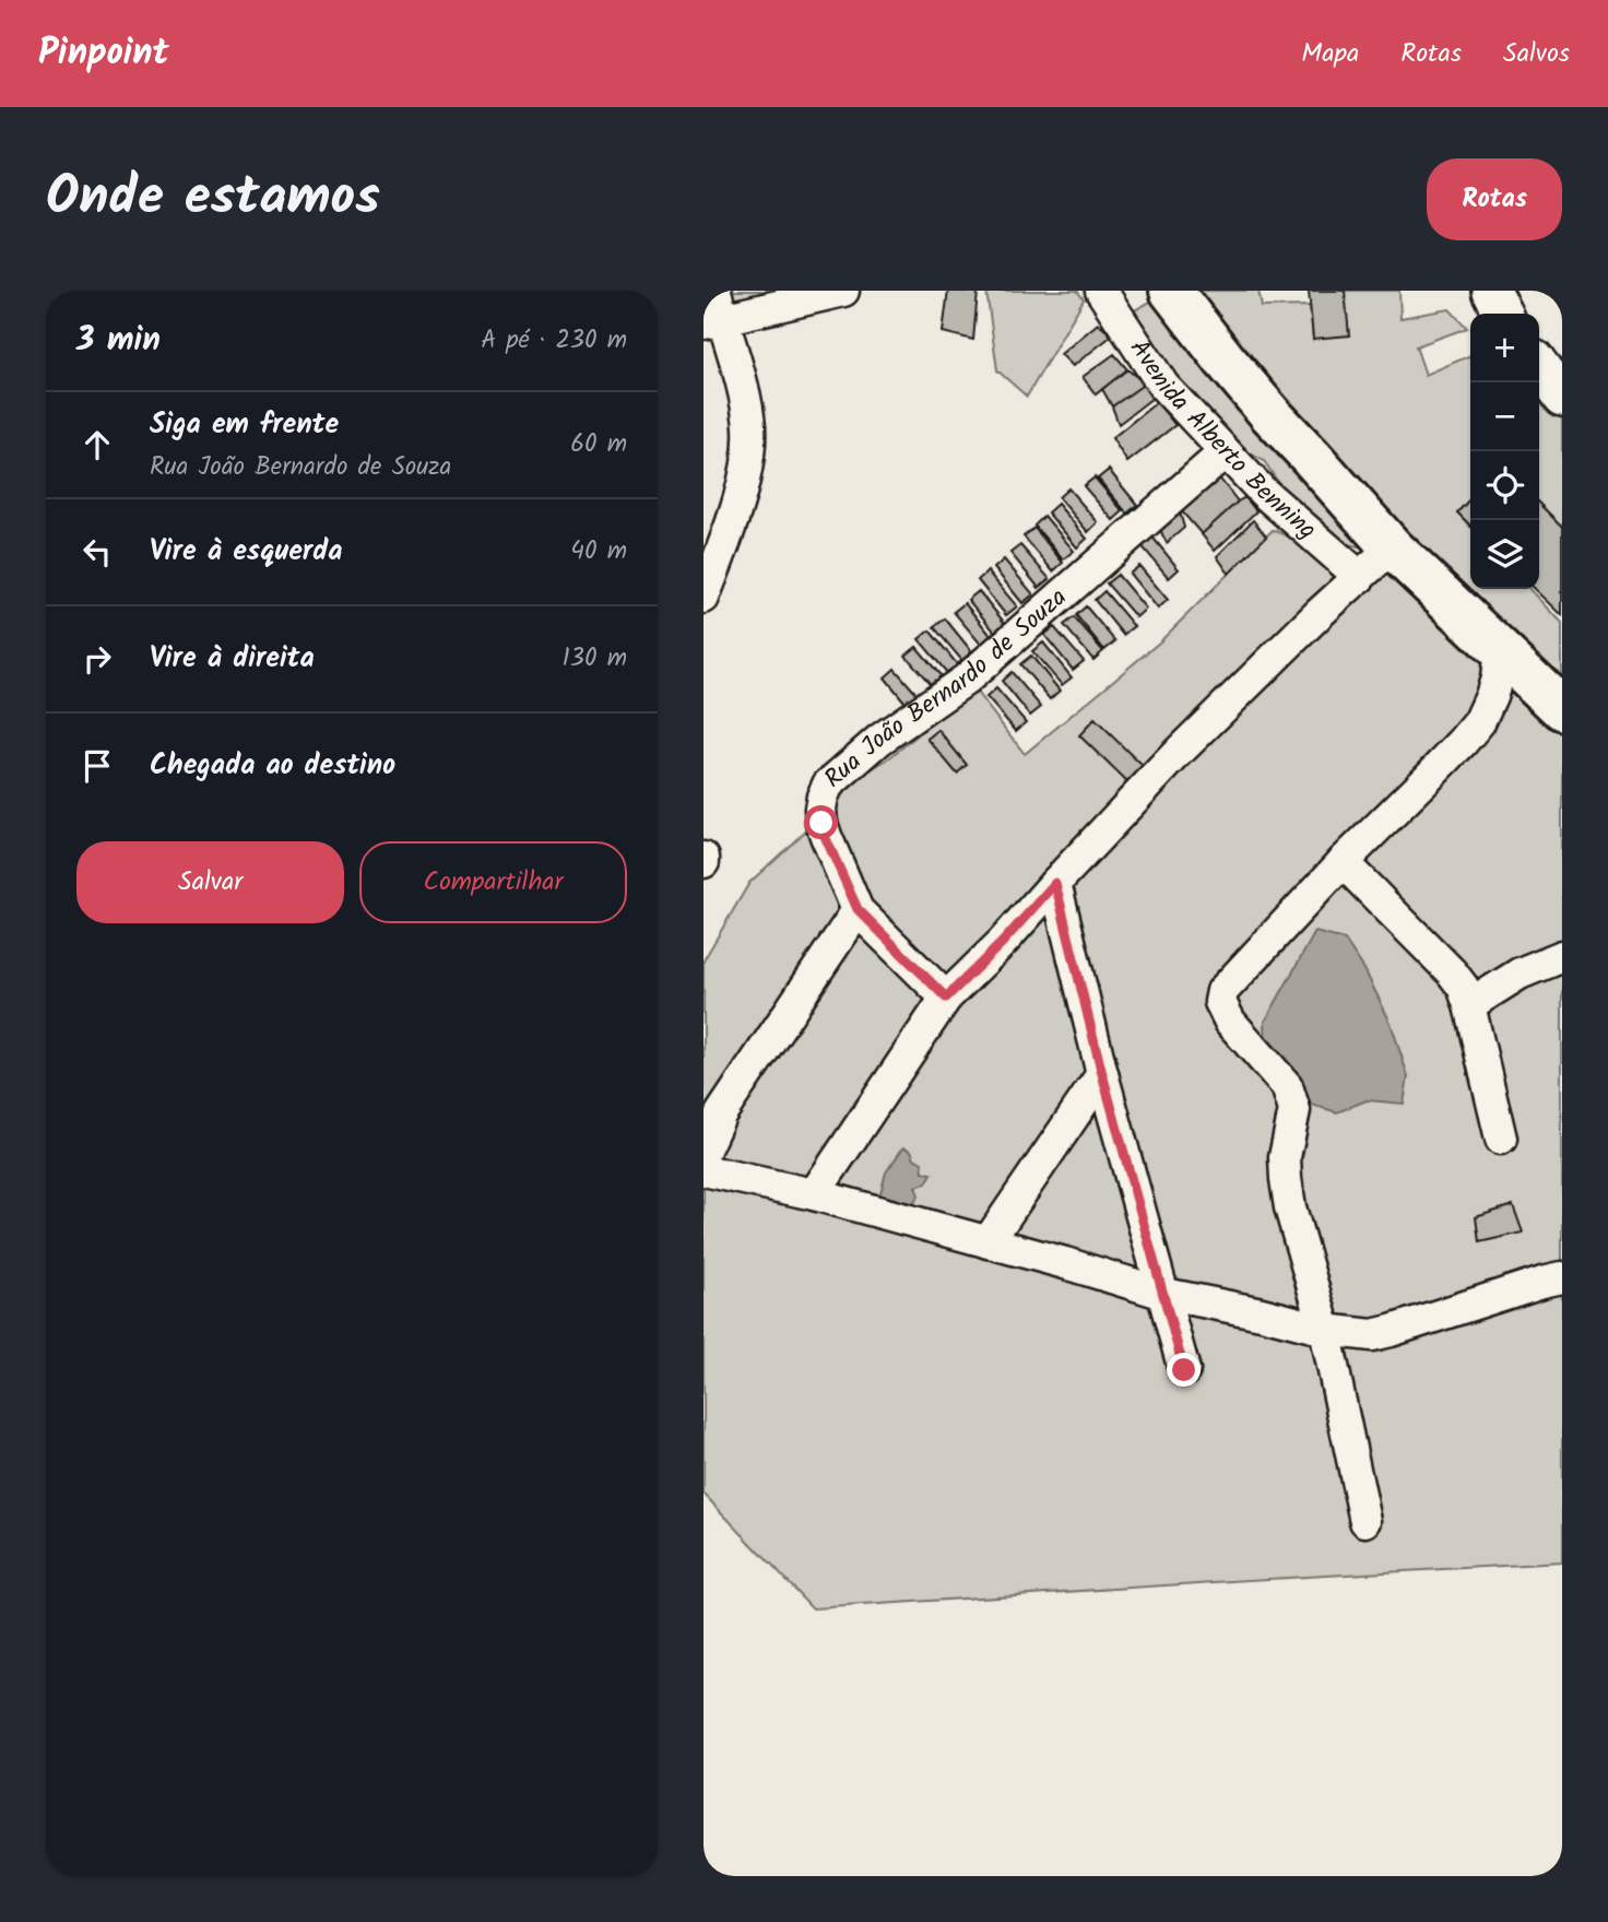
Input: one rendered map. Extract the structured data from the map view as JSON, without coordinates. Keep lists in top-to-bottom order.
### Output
{
  "streets": {
    "street": ["Avenida Alberto Benning", "Rua João Bernardo de Souza"]
  },
  "crossings": [
    ["Avenida Alberto Benning", "Rua João Bernardo de Souza"]
  ],
  "page": {
    "header": "Pinpoint",
    "nav": ["Mapa", "Rotas", "Salvos"],
    "title": "Onde estamos",
    "buttons": [
      "Rotas",
      ["Salvar", "Compartilhar"]
    ],
    "heading": ["3 min", "A pé · 230 m"],
    "map_buttons": ["+", "−"],
    "list": [
      ["Siga em frente", "Rua João Bernardo de Souza", "60 m"],
      ["Vire à esquerda", "40 m"],
      ["Vire à direita", "130 m"],
      "Chegada ao destino"
    ]
  }
}
